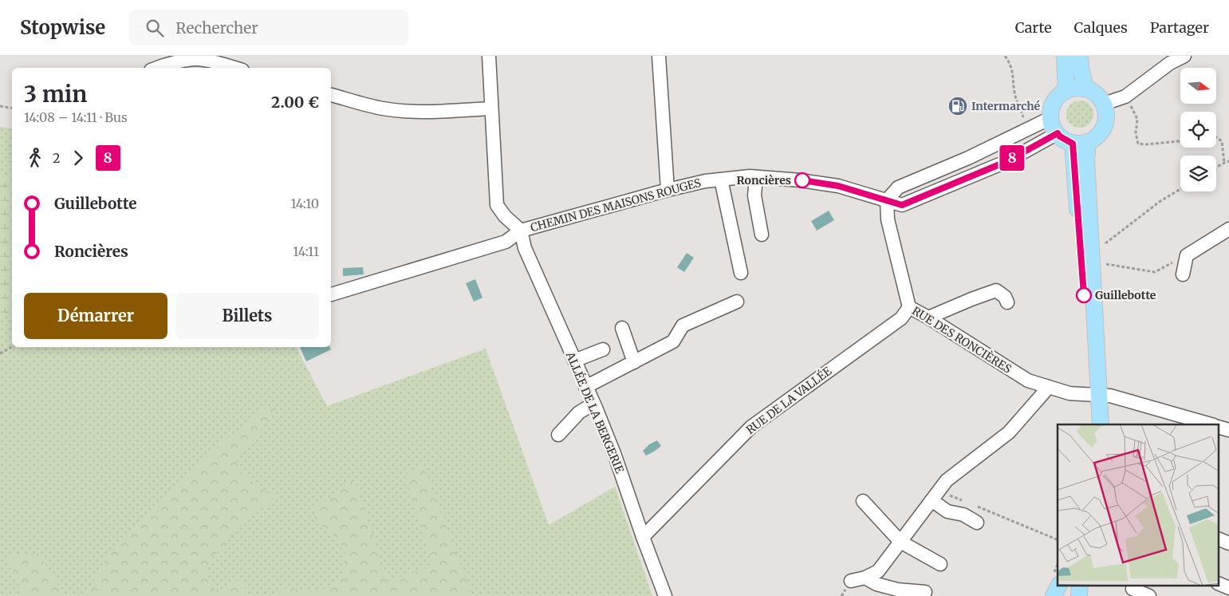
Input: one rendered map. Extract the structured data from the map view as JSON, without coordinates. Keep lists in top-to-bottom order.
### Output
{
  "streets": {
    "street": [
      "CHEMIN DES MAISONS ROUGES",
      "RUE DES RONCIÈRES",
      "RUE DE LA VALLÉE",
      "ALLÉE DE LA BERGERIE"
    ]
  },
  "crossings": [
    ["CHEMIN DES MAISONS ROUGES", "RUE DES RONCIÈRES"],
    ["CHEMIN DES MAISONS ROUGES", "ALLÉE DE LA BERGERIE"],
    ["RUE DES RONCIÈRES", "RUE DE LA VALLÉE"],
    ["RUE DE LA VALLÉE", "ALLÉE DE LA BERGERIE"]
  ],
  "places": {
    "fuel station": ["Intermarché"],
    "other": ["Roncières", "Guillebotte"]
  },
  "lines": ["bus line 8"],
  "north": "right",
  "page": {
    "header": "Stopwise",
    "search": "Rechercher",
    "nav": ["Carte", "Calques", "Partager"],
    "on_map": "8",
    "heading": ["3 min", "14:08 – 14:11 · Bus", "2.00 €"],
    "legs": ["2", "8"],
    "list": [
      {
        "name": "Guillebotte",
        "value": "14:10"
      },
      {
        "name": "Roncières",
        "value": "14:11"
      }
    ],
    "buttons": ["Démarrer", "Billets"]
  }
}
